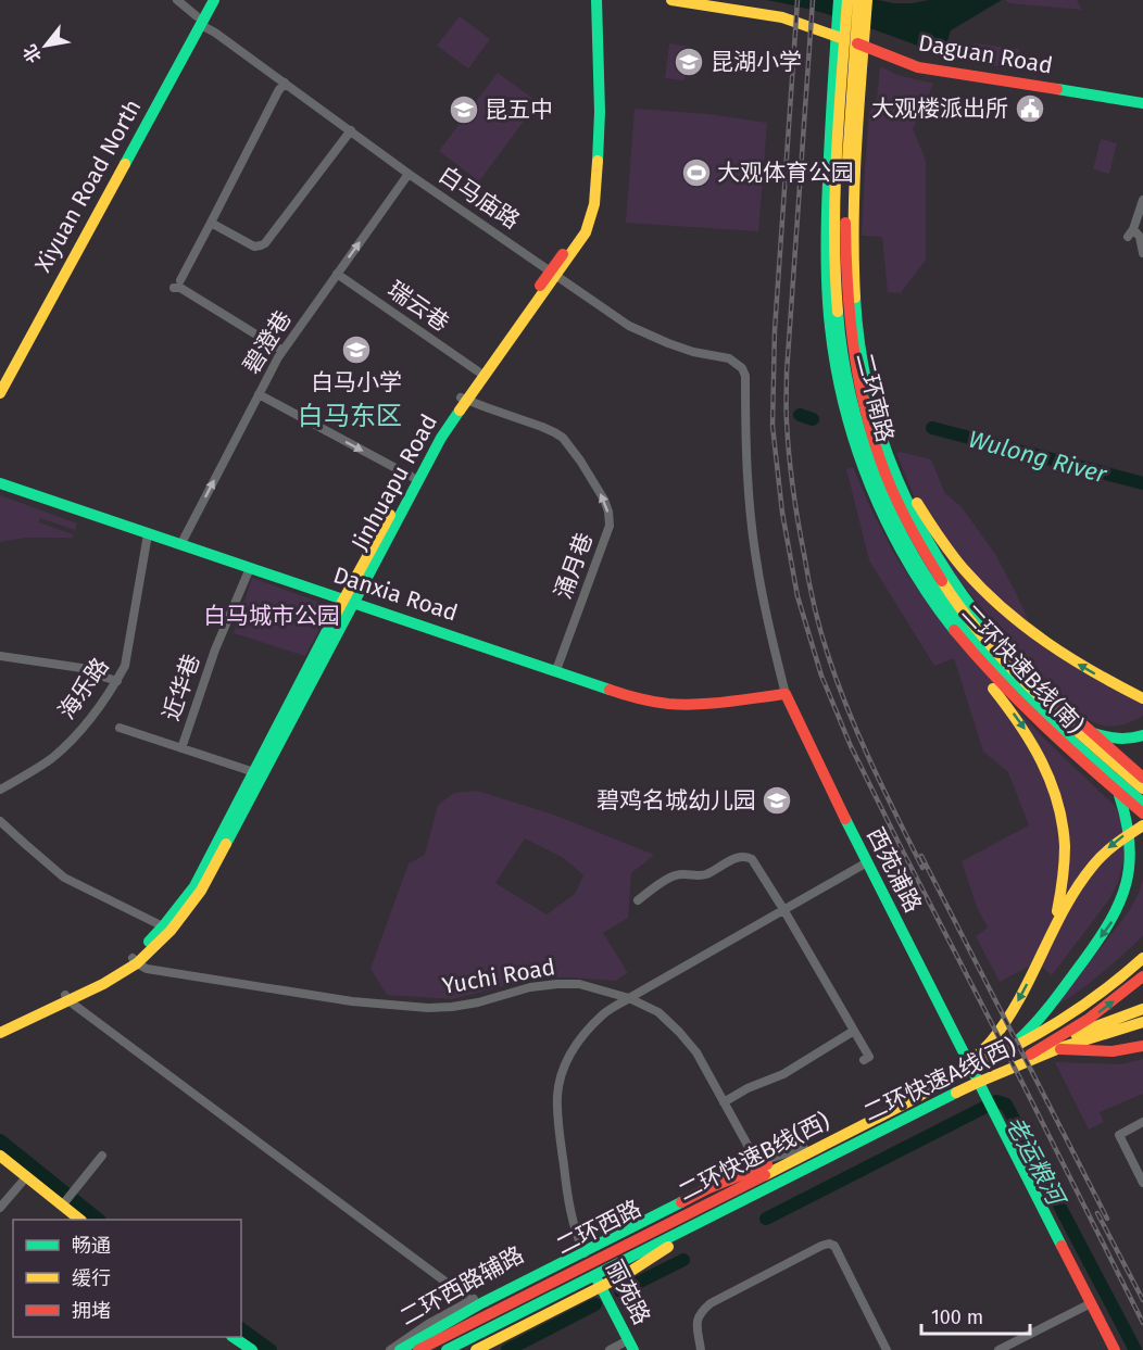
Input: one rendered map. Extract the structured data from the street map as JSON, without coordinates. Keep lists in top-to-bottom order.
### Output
{
  "streets": {
    "main road": [
      "Daguan Road",
      "Xiyuan Road North",
      "二环南路",
      "Jinhuapu Road",
      "Danxia Road",
      "二环快速B线(南)",
      "西苑浦路",
      "二环快速A线(西)",
      "二环快速B线(西)",
      "二环西路",
      "丽苑路"
    ],
    "street": [
      "白马庙路",
      "瑞云巷",
      "碧澄巷",
      "涌月巷",
      "近华巷",
      "海乐路",
      "Yuchi Road",
      "二环西路辅路"
    ]
  },
  "crossings": [
    ["Xiyuan Road North", "白马庙路"],
    ["白马庙路", "碧澄巷"],
    ["白马庙路", "Jinhuapu Road"],
    ["白马庙路", "西苑浦路"],
    ["瑞云巷", "碧澄巷"],
    ["瑞云巷", "Jinhuapu Road"],
    ["碧澄巷", "Danxia Road"],
    ["Jinhuapu Road", "涌月巷"],
    ["Jinhuapu Road", "Danxia Road"],
    ["Jinhuapu Road", "Yuchi Road"],
    ["涌月巷", "Danxia Road"],
    ["Danxia Road", "近华巷"],
    ["Danxia Road", "海乐路"],
    ["Danxia Road", "西苑浦路"],
    ["Yuchi Road", "二环快速A线(西)"],
    ["Yuchi Road", "二环西路"],
    ["二环快速A线(西)", "二环西路"],
    ["二环西路", "二环西路辅路"],
    ["二环西路", "丽苑路"],
    ["二环西路辅路", "丽苑路"]
  ],
  "one_way": ["碧澄巷"],
  "districts": ["白马东区"],
  "water": ["Wulong River", "老运粮河"],
  "parks": ["白马城市公园"],
  "places": {
    "school or university": [
      "昆湖小学",
      "昆五中",
      "白马小学",
      "碧鸡名城幼儿园"
    ],
    "public building": ["大观楼派出所"],
    "sports": ["大观体育公园"]
  },
  "legend": ["畅通", "缓行", "拥堵"],
  "scale_bar": "100 m",
  "north": "bottom left"
}
